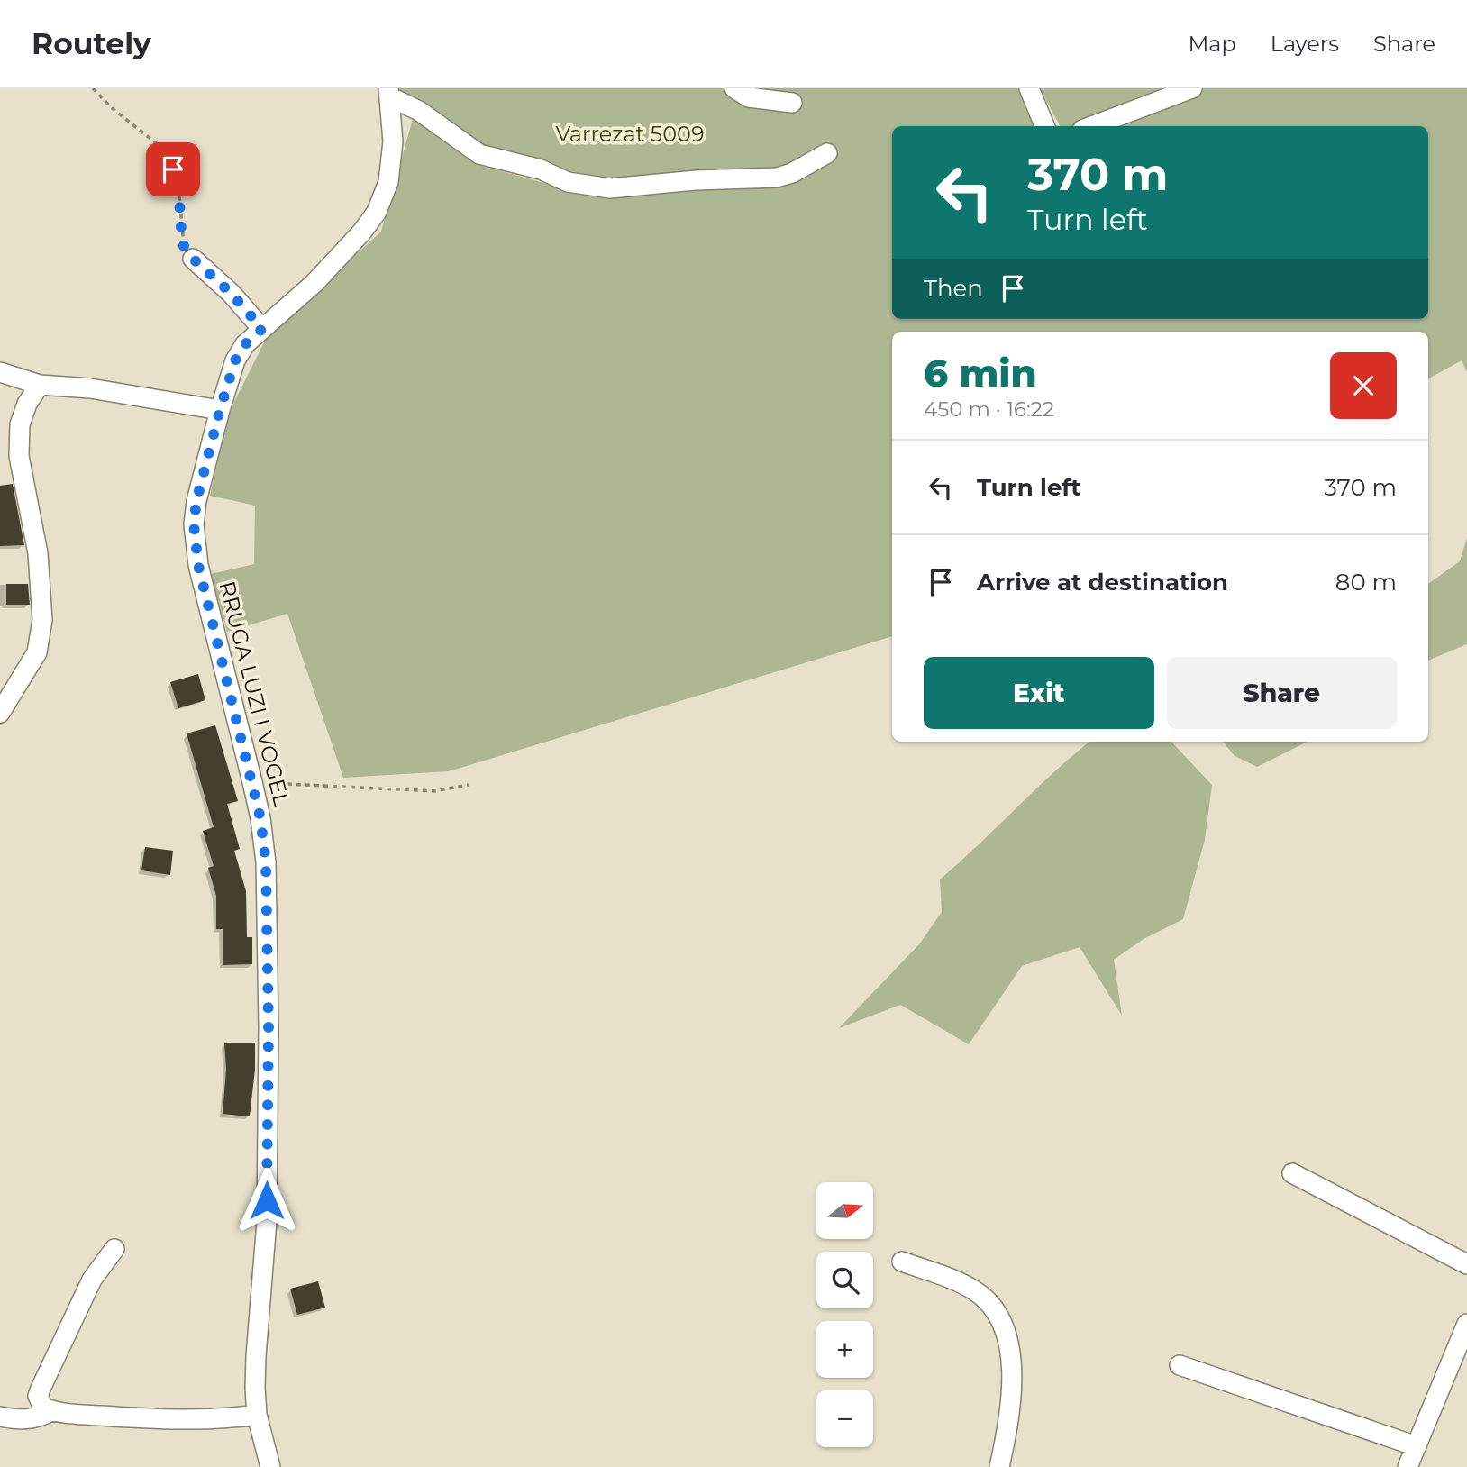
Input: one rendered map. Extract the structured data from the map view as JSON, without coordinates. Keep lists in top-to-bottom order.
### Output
{
  "streets": {
    "street": ["RRUGA LUZI I VOGEL"]
  },
  "parks": ["Varrezat 5009"],
  "north": "right",
  "page": {
    "header": "Routely",
    "nav": ["Map", "Layers", "Share"],
    "turn": ["370 m", "Turn left"],
    "then": "Then",
    "heading": ["6 min", "450 m · 16:22"],
    "list": [
      {
        "name": "Turn left",
        "value": "370 m"
      },
      {
        "name": "Arrive at destination",
        "value": "80 m"
      }
    ],
    "buttons": ["Exit", "Share"],
    "map_buttons": ["+", "−"]
  }
}
